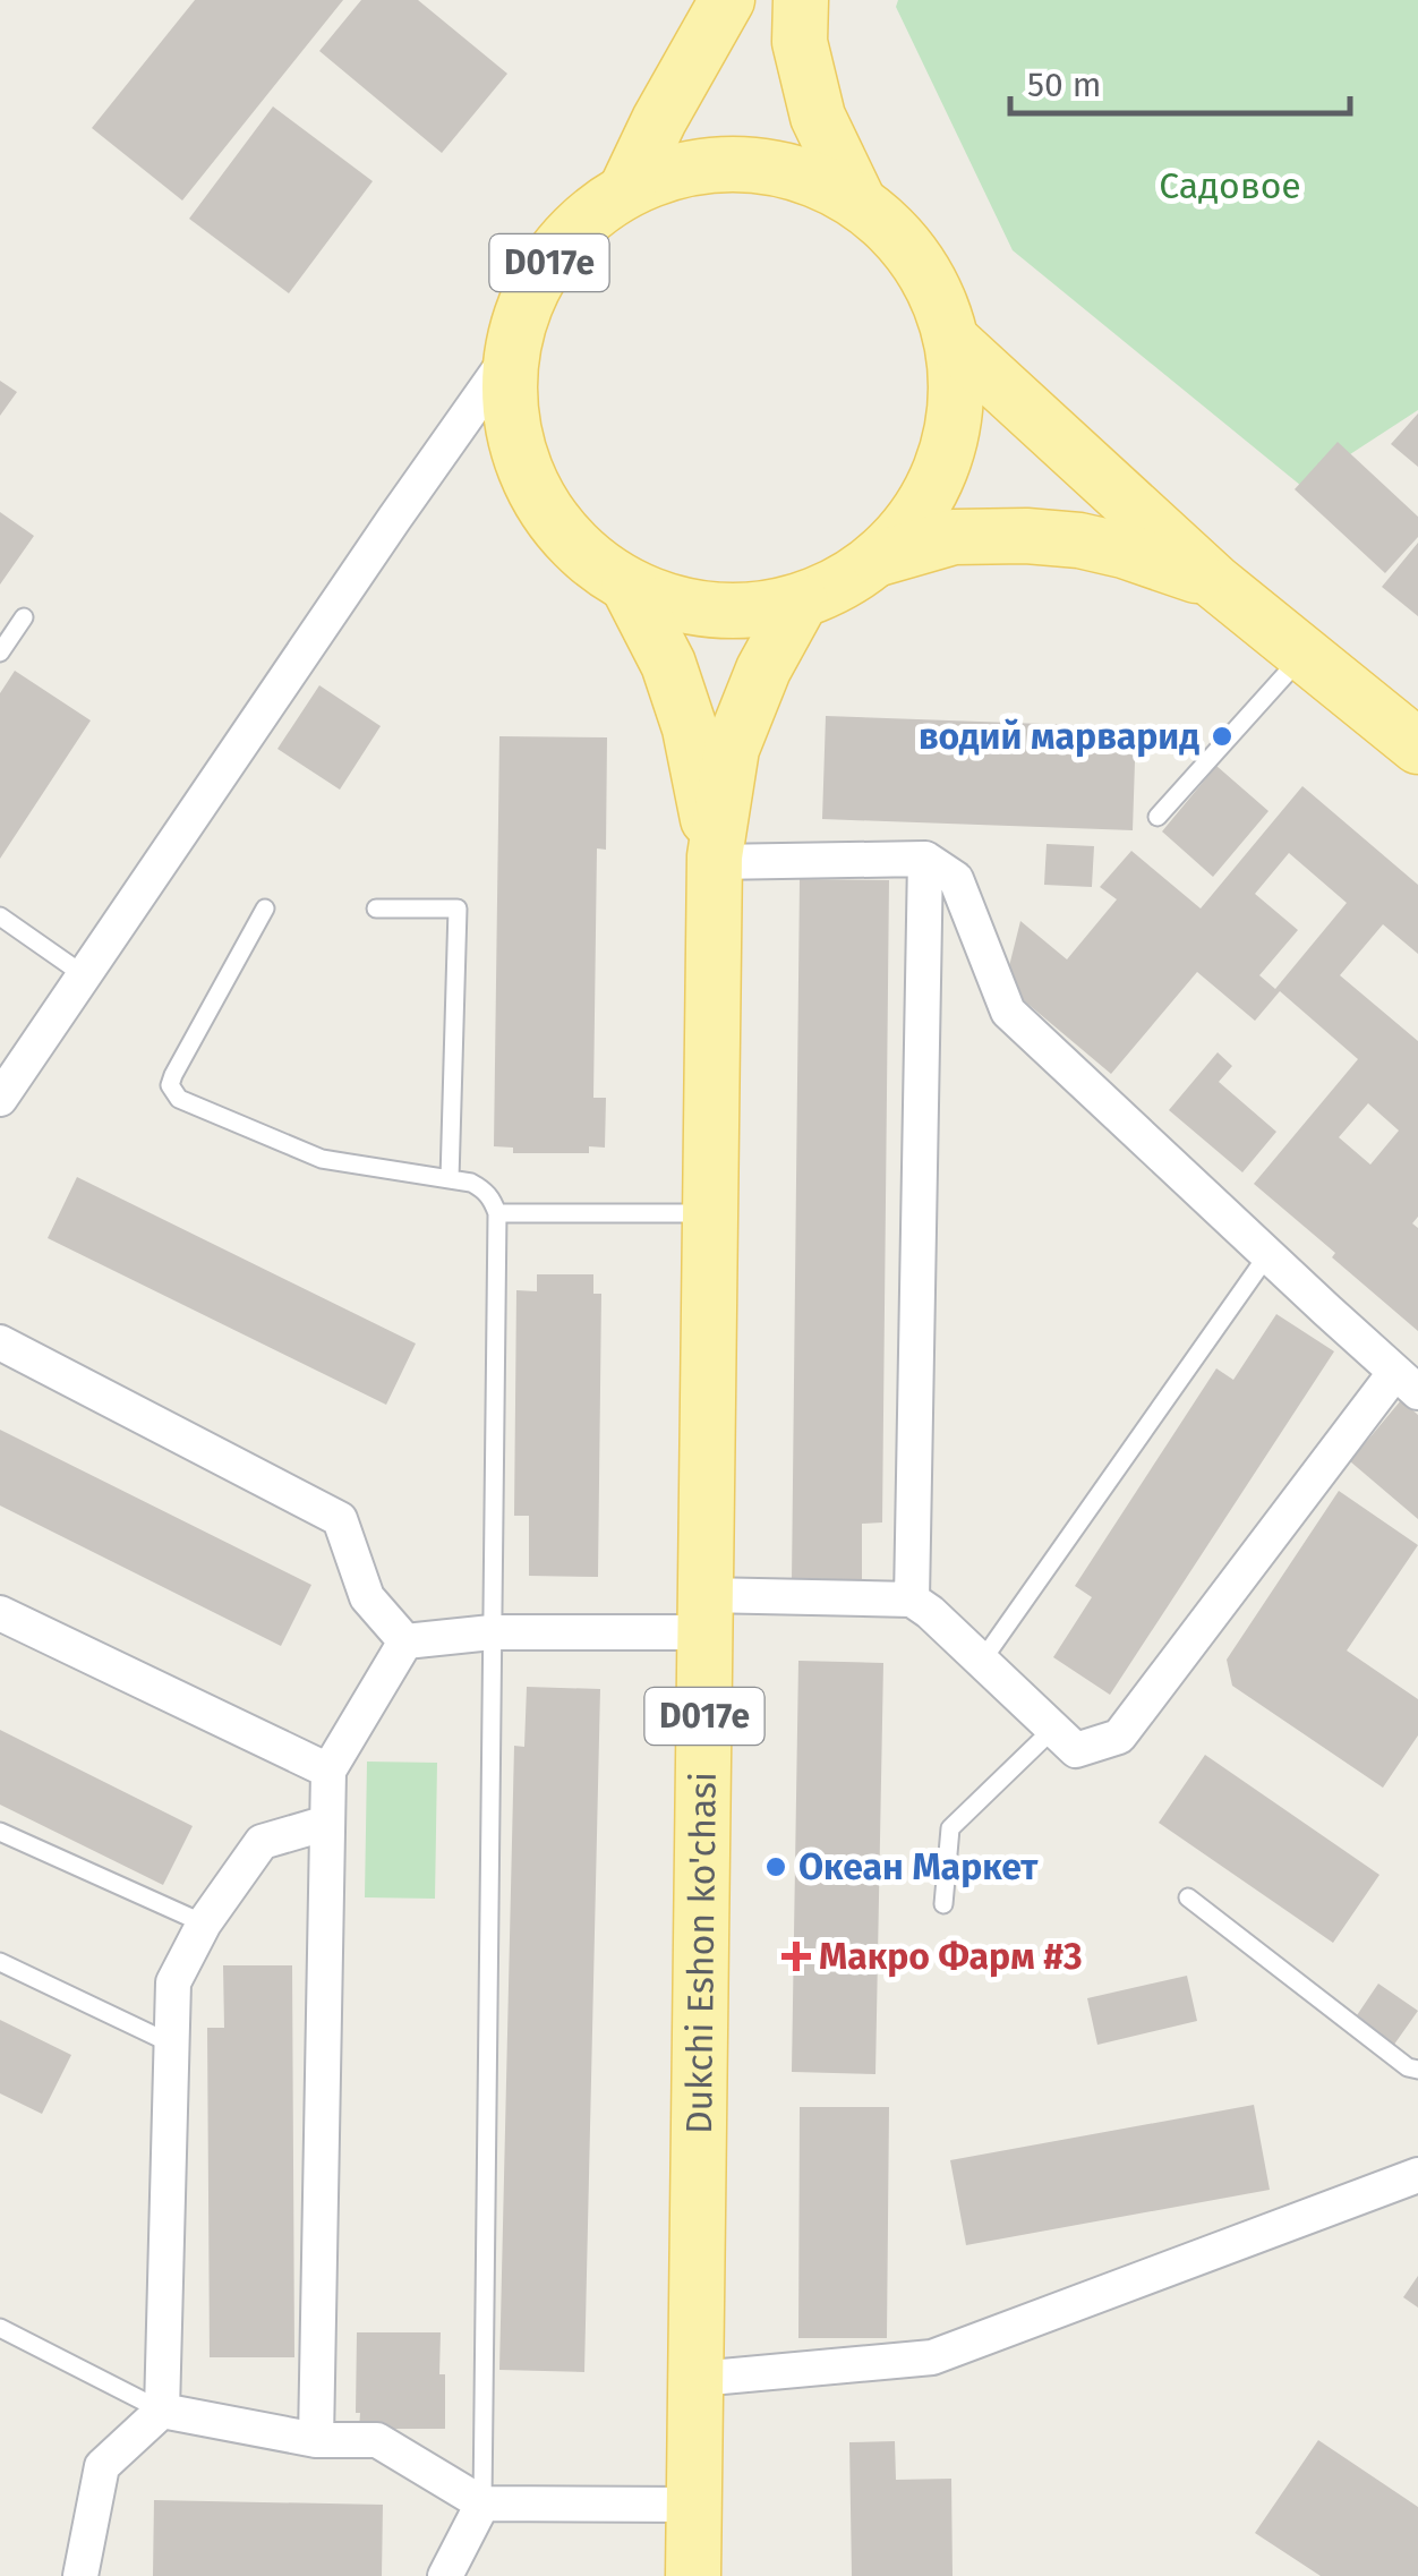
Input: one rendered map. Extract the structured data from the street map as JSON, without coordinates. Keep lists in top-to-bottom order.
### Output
{
  "streets": {
    "main road": ["D017e", "Dukchi Eshon ko'chasi"]
  },
  "crossings": [
    ["D017e", "Dukchi Eshon ko'chasi"]
  ],
  "parks": ["Садовое"],
  "places": {
    "other": ["водий марварид", "Океан Маркет"],
    "health": ["Макро Фарм #3"]
  },
  "scale_bar": "50 m"
}
